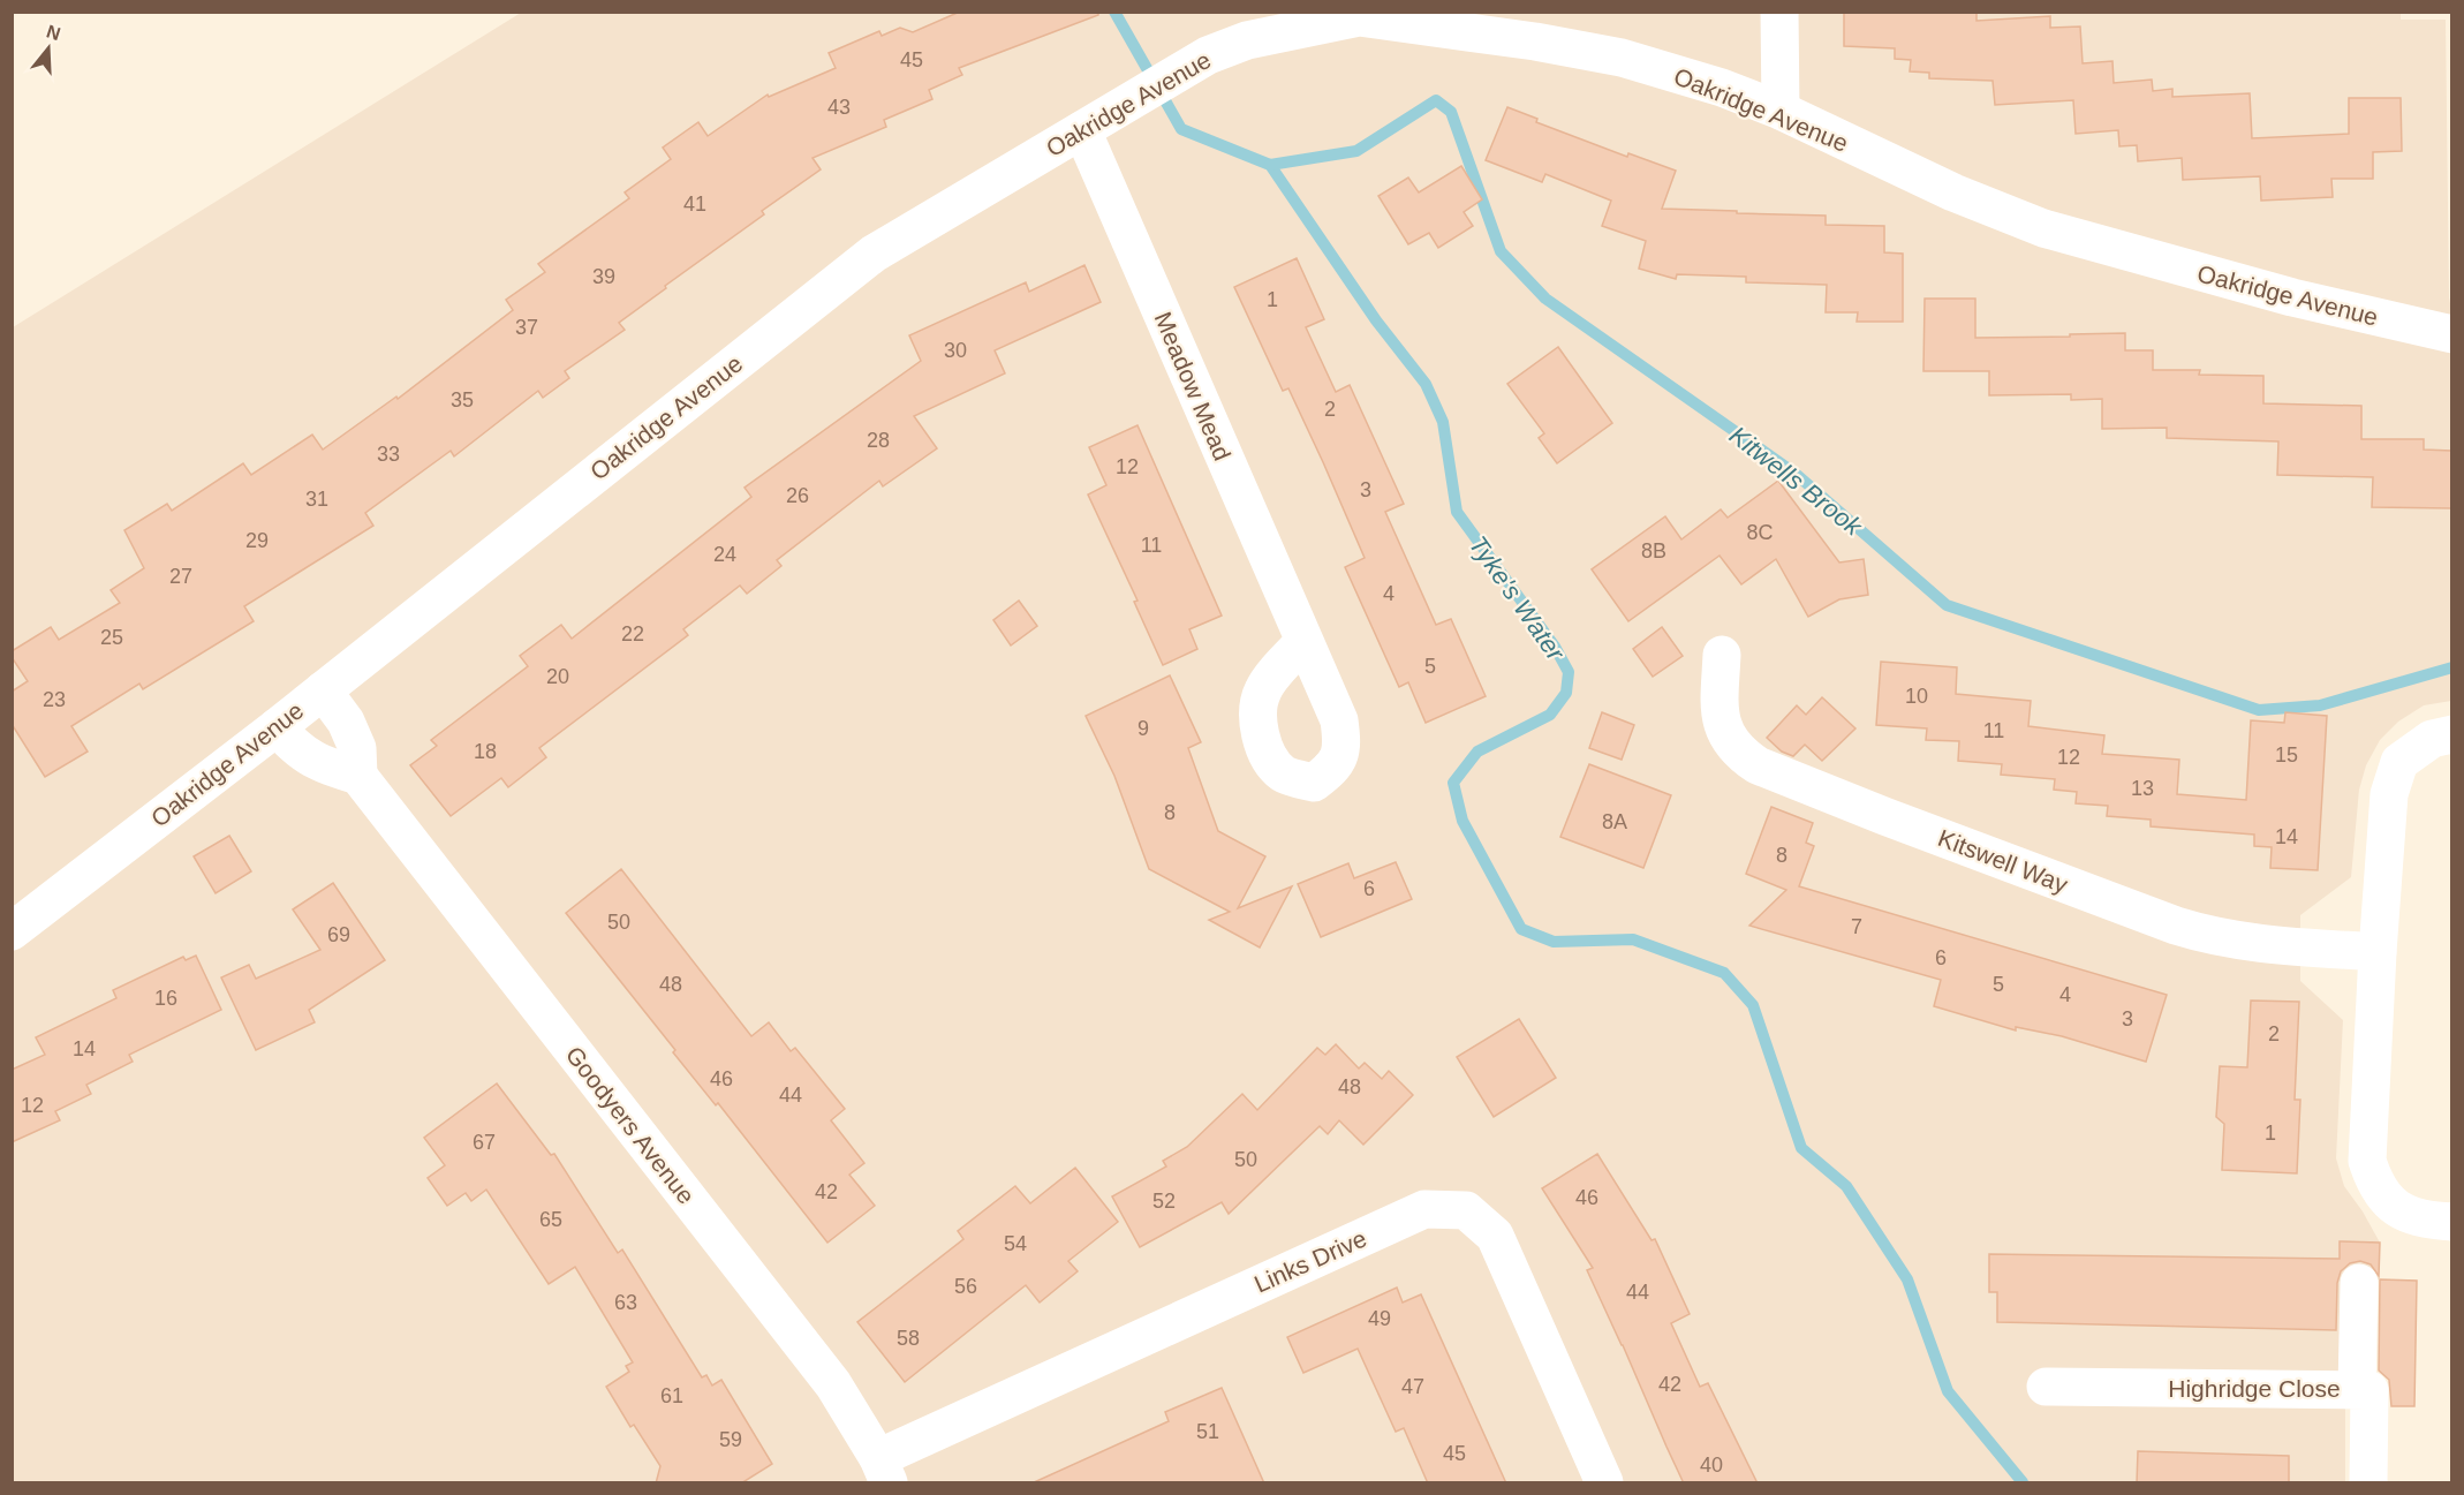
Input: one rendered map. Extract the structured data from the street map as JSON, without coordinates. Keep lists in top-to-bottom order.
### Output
{
  "streets": {
    "street": [
      "Oakridge Avenue",
      "Meadow Mead",
      "Kitswell Way",
      "Goodyers Avenue",
      "Links Drive",
      "Highridge Close"
    ]
  },
  "crossings": [
    ["Oakridge Avenue", "Meadow Mead"],
    ["Goodyers Avenue", "Links Drive"]
  ],
  "water": ["Kitwells Brook", "Tyke's Water"],
  "house_numbers": [
    "45",
    "43",
    "41",
    "39",
    "1",
    "37",
    "30",
    "35",
    "2",
    "28",
    "33",
    "12",
    "3",
    "26",
    "31",
    "8C",
    "29",
    "11",
    "8B",
    "24",
    "27",
    "4",
    "22",
    "25",
    "5",
    "20",
    "10",
    "23",
    "9",
    "11",
    "18",
    "15",
    "12",
    "13",
    "8",
    "8A",
    "14",
    "8",
    "6",
    "50",
    "7",
    "69",
    "6",
    "48",
    "5",
    "4",
    "16",
    "3",
    "2",
    "14",
    "46",
    "48",
    "44",
    "12",
    "1",
    "67",
    "50",
    "42",
    "46",
    "52",
    "65",
    "54",
    "56",
    "44",
    "63",
    "49",
    "58",
    "42",
    "47",
    "61",
    "51",
    "59",
    "45",
    "40"
  ],
  "north": "top"
}
